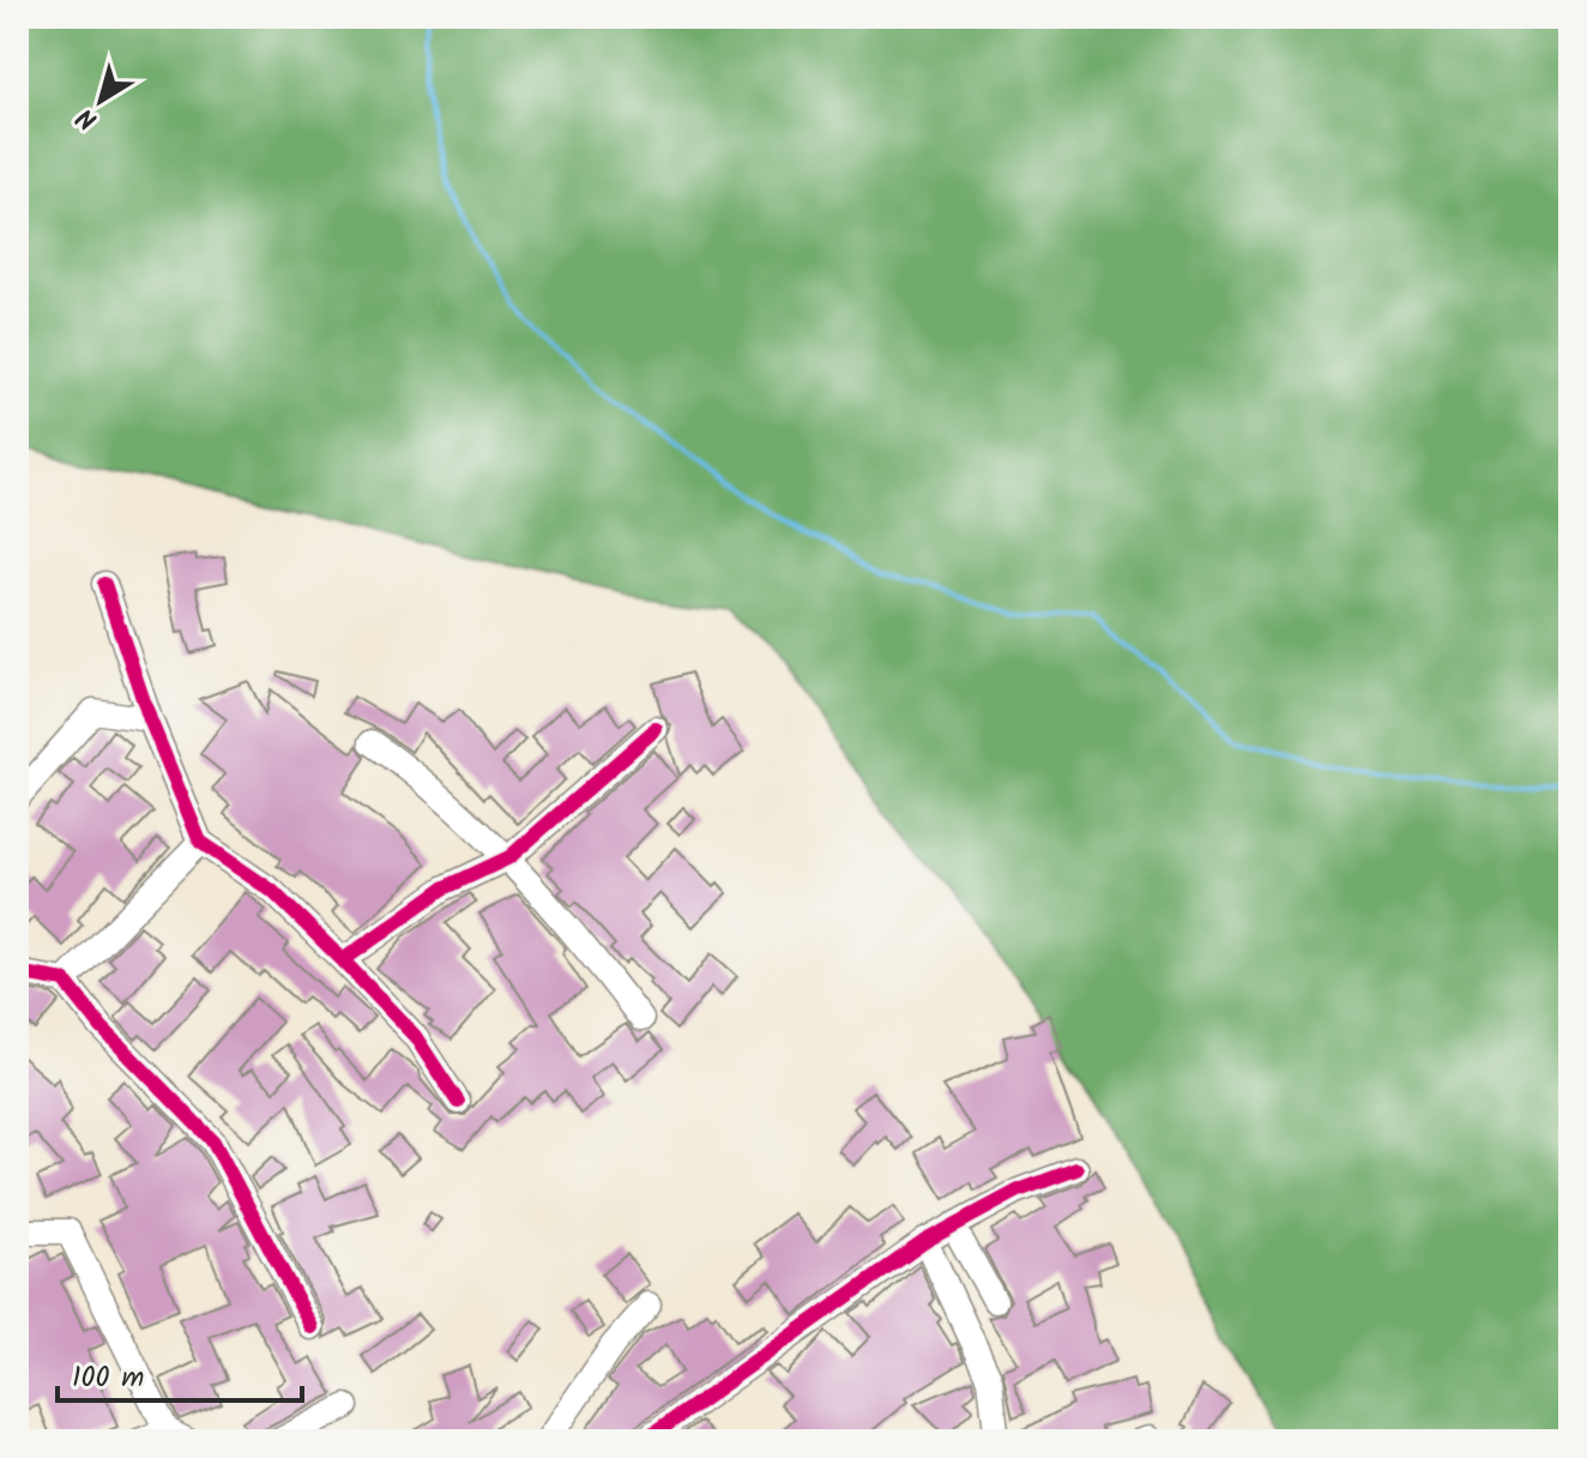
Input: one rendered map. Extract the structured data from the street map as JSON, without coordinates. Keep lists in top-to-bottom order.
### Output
{
  "scale_bar": "100 m",
  "north": "bottom left"
}
